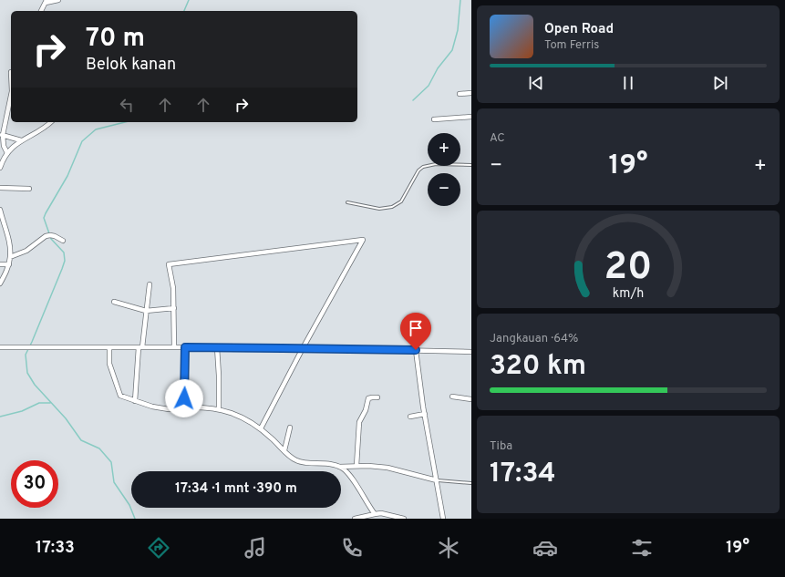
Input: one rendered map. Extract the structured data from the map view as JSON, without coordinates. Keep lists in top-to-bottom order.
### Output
{
  "page": {
    "turn": ["70 m", "Belok kanan"],
    "song": ["Open Road", "Tom Ferris"],
    "tile": [
      "AC",
      ["Jangkauan · 64%", "320 km"],
      ["Tiba", "17:34"]
    ],
    "map_buttons": ["+", "−"],
    "heat": ["−", "19°", "+"],
    "limit": "30",
    "trip": "17:34 · 1 mnt · 390 m",
    "tabs": ["17:33", "19°"],
    "gauge": ["20", "km/h"]
  }
}
